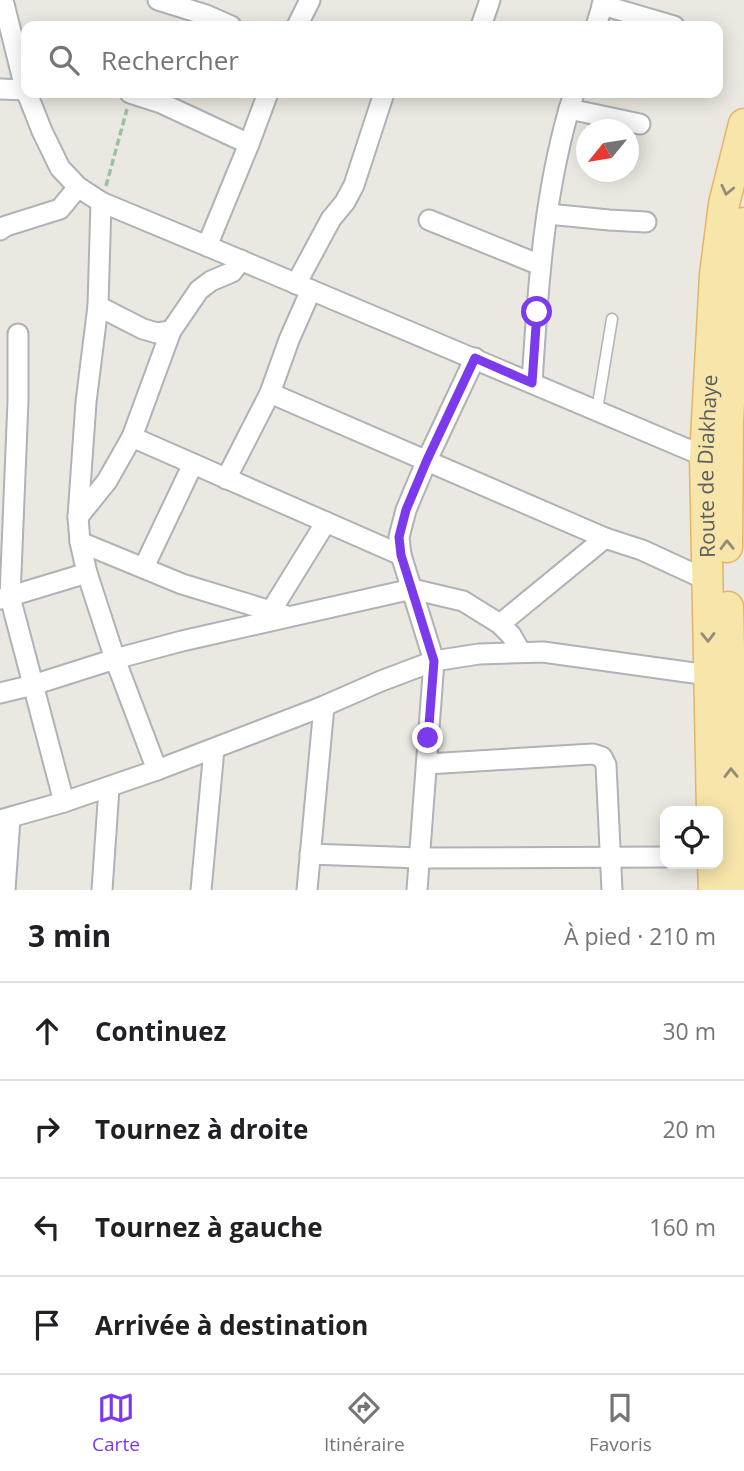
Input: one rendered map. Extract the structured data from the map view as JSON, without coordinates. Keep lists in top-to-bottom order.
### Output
{
  "streets": {
    "main road": ["Route de Diakhaye"]
  },
  "north": "bottom left",
  "page": {
    "search": "Rechercher",
    "heading": ["3 min", "À pied · 210 m"],
    "list": [
      ["Continuez", "30 m"],
      ["Tournez à droite", "20 m"],
      ["Tournez à gauche", "160 m"],
      "Arrivée à destination"
    ],
    "nav": ["Carte", "Itinéraire", "Favoris"]
  }
}
